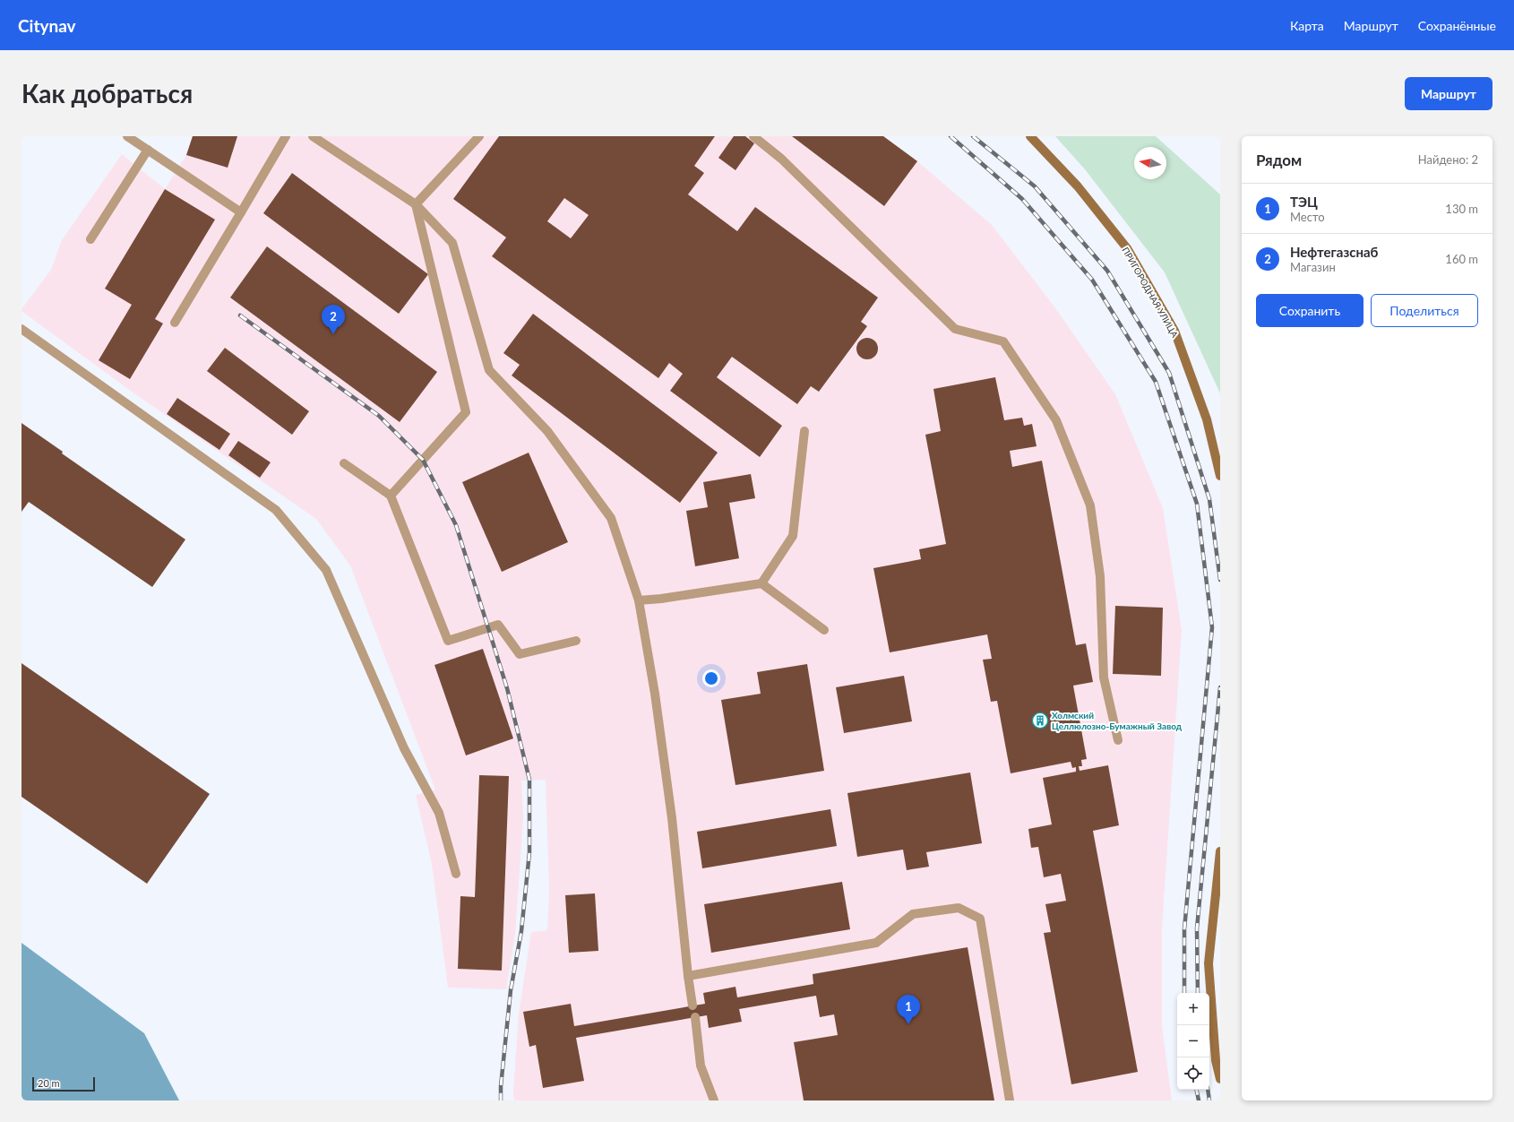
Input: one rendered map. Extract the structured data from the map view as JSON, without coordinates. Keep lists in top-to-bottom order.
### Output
{
  "streets": {
    "main road": ["ПРИГОРОДНАЯ УЛИЦА"]
  },
  "places": {
    "building": ["Холмский Целлюлозно-Бумажный Завод"]
  },
  "scale_bar": "20 m",
  "north": "left",
  "page": {
    "header": "Citynav",
    "nav": ["Карта", "Маршрут", "Сохранённые"],
    "buttons": [
      "Маршрут",
      ["Сохранить", "Поделиться"]
    ],
    "title": "Как добраться",
    "heading": ["Рядом", "Найдено: 2"],
    "list": [
      {
        "mark": "1",
        "name": "ТЭЦ",
        "note": "Место",
        "value": "130 m"
      },
      {
        "mark": "2",
        "name": "Нефтегазснаб",
        "note": "Магазин",
        "value": "160 m"
      }
    ],
    "pins": ["2", "1"],
    "map_buttons": ["+", "−"],
    "scale": "20 m"
  }
}
